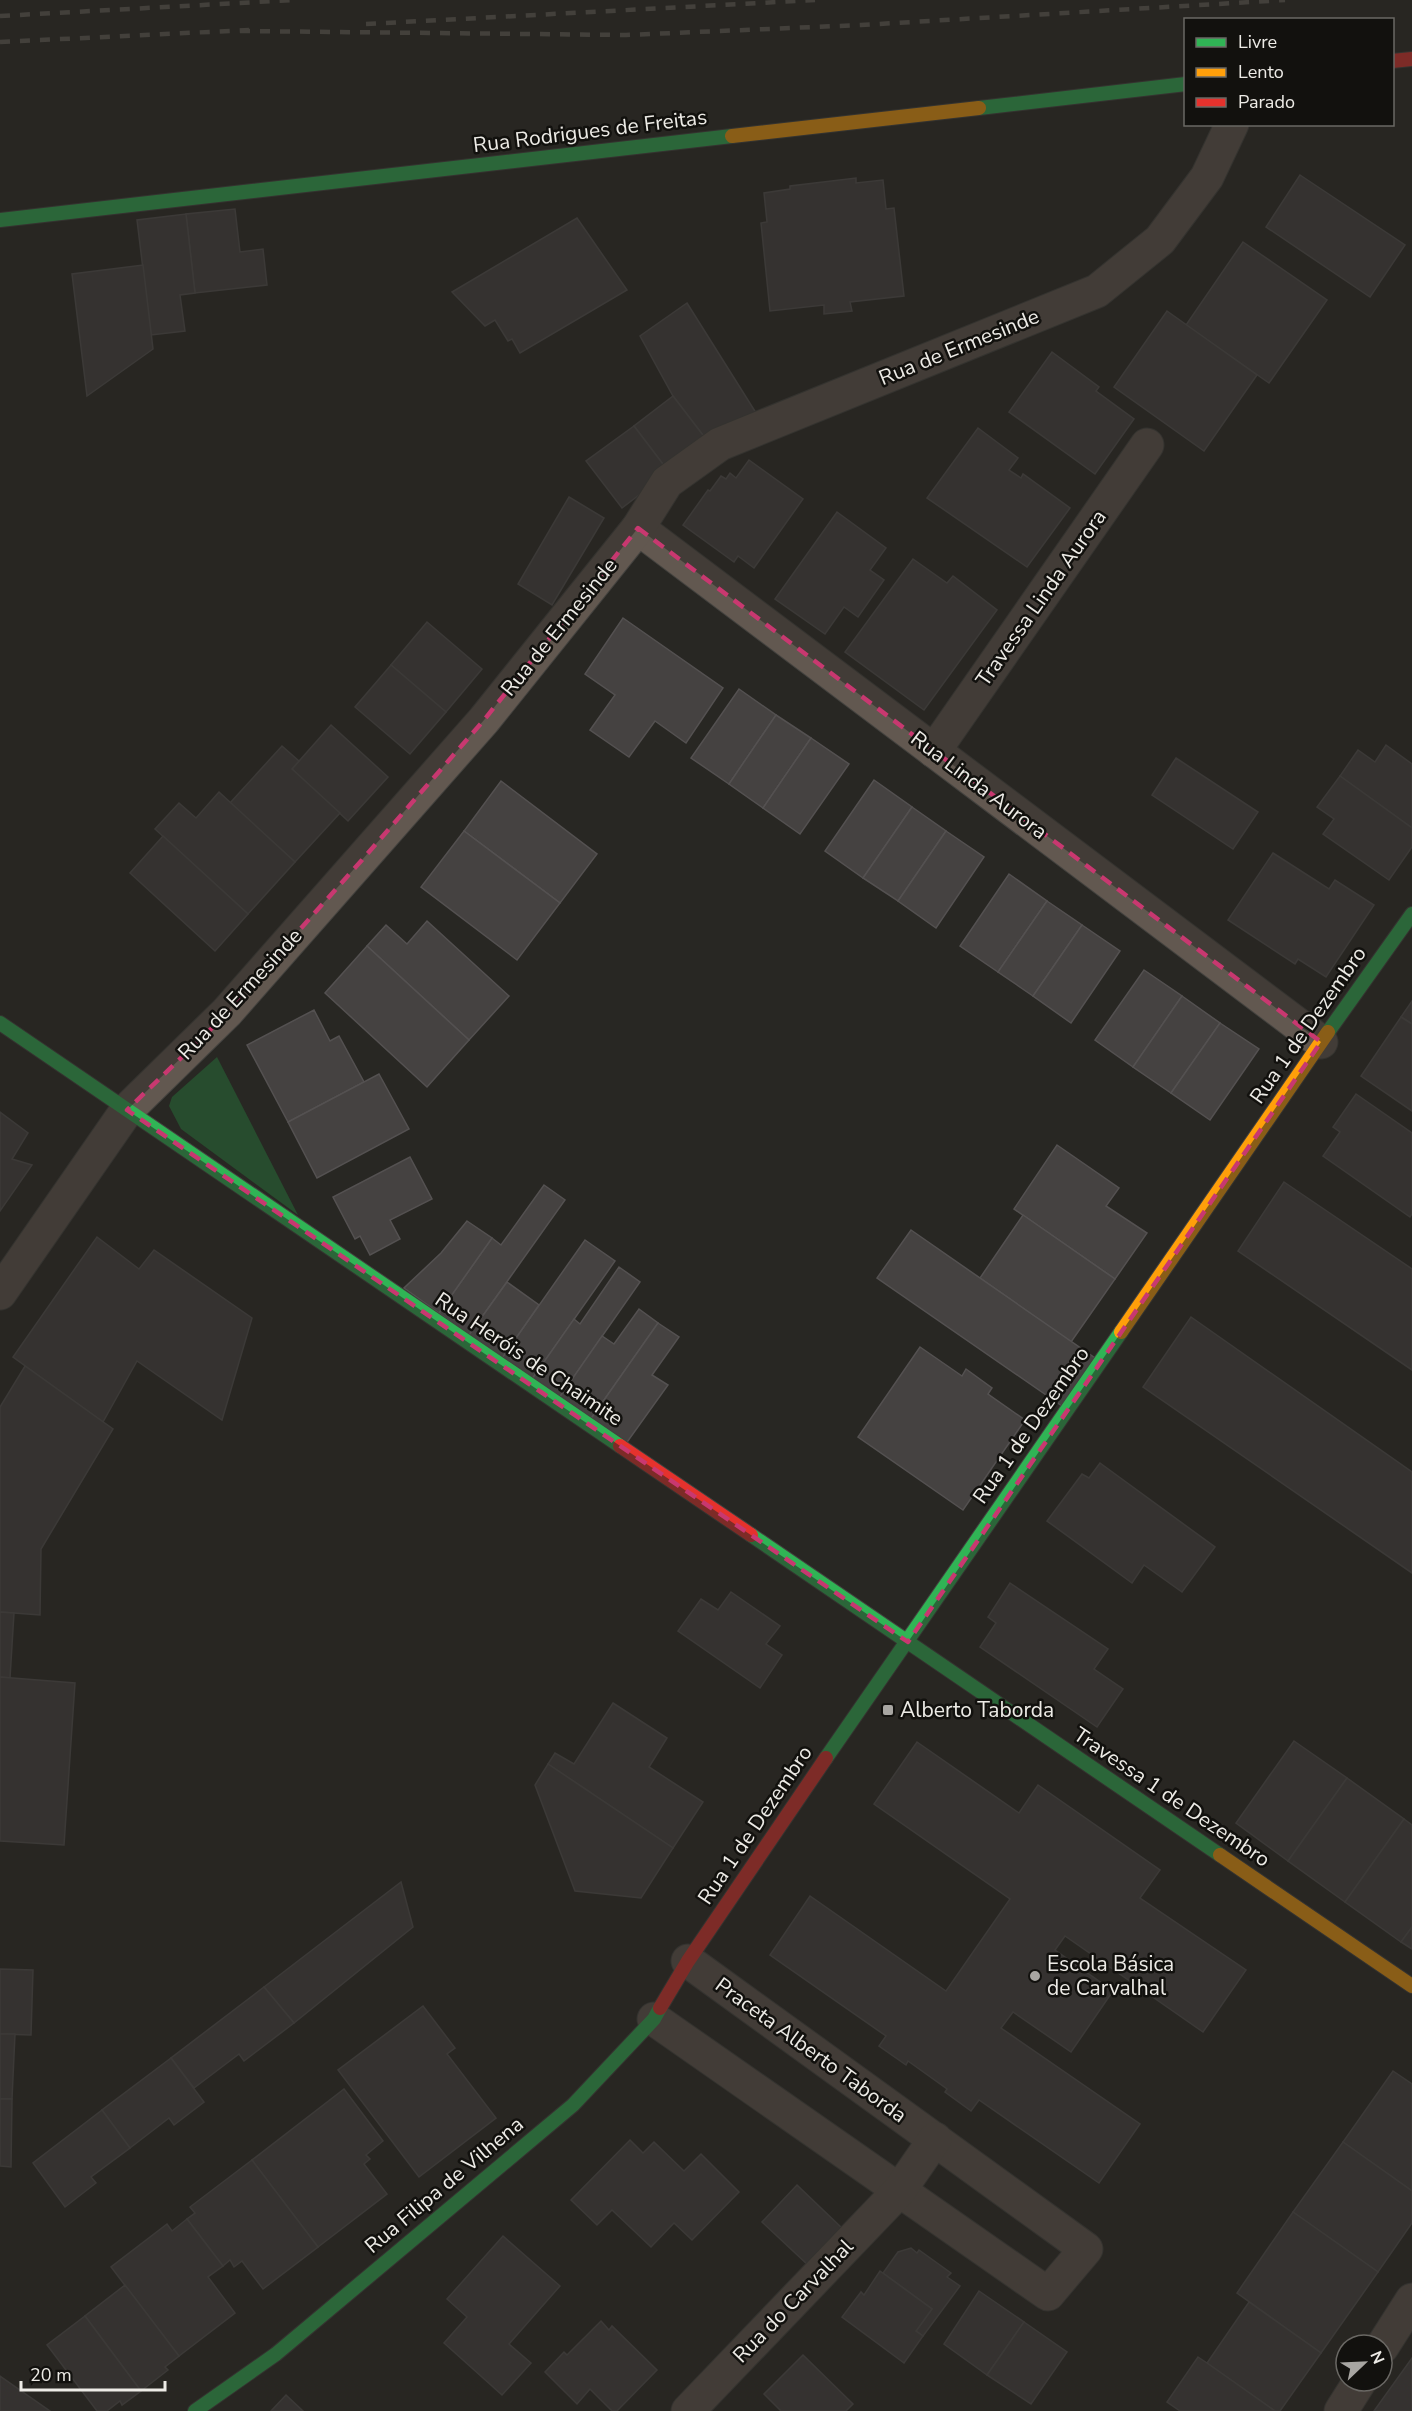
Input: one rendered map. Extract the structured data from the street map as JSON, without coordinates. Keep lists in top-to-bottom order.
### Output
{
  "streets": {
    "street": [
      "Rua Rodrigues de Freitas",
      "Rua de Ermesinde",
      "Travessa Linda Aurora",
      "Rua Linda Aurora",
      "Rua 1 de Dezembro",
      "Rua Heróis de Chaimite",
      "Travessa 1 de Dezembro",
      "Praceta Alberto Taborda",
      "Rua Filipa de Vilhena",
      "Rua do Carvalhal"
    ]
  },
  "crossings": [
    ["Rua de Ermesinde", "Rua Linda Aurora"],
    ["Rua de Ermesinde", "Rua Heróis de Chaimite"],
    ["Travessa Linda Aurora", "Rua Linda Aurora"],
    ["Rua Linda Aurora", "Rua 1 de Dezembro"],
    ["Rua 1 de Dezembro", "Rua Heróis de Chaimite"],
    ["Rua 1 de Dezembro", "Travessa 1 de Dezembro"],
    ["Rua 1 de Dezembro", "Praceta Alberto Taborda"],
    ["Rua 1 de Dezembro", "Rua Filipa de Vilhena"],
    ["Rua Heróis de Chaimite", "Travessa 1 de Dezembro"],
    ["Praceta Alberto Taborda", "Rua Filipa de Vilhena"],
    ["Praceta Alberto Taborda", "Rua do Carvalhal"]
  ],
  "places": {
    "transit": ["Alberto Taborda"],
    "other": ["Escola Básica de Carvalhal"]
  },
  "legend": ["Livre", "Lento", "Parado"],
  "scale_bar": "20 m",
  "north": "top right"
}
